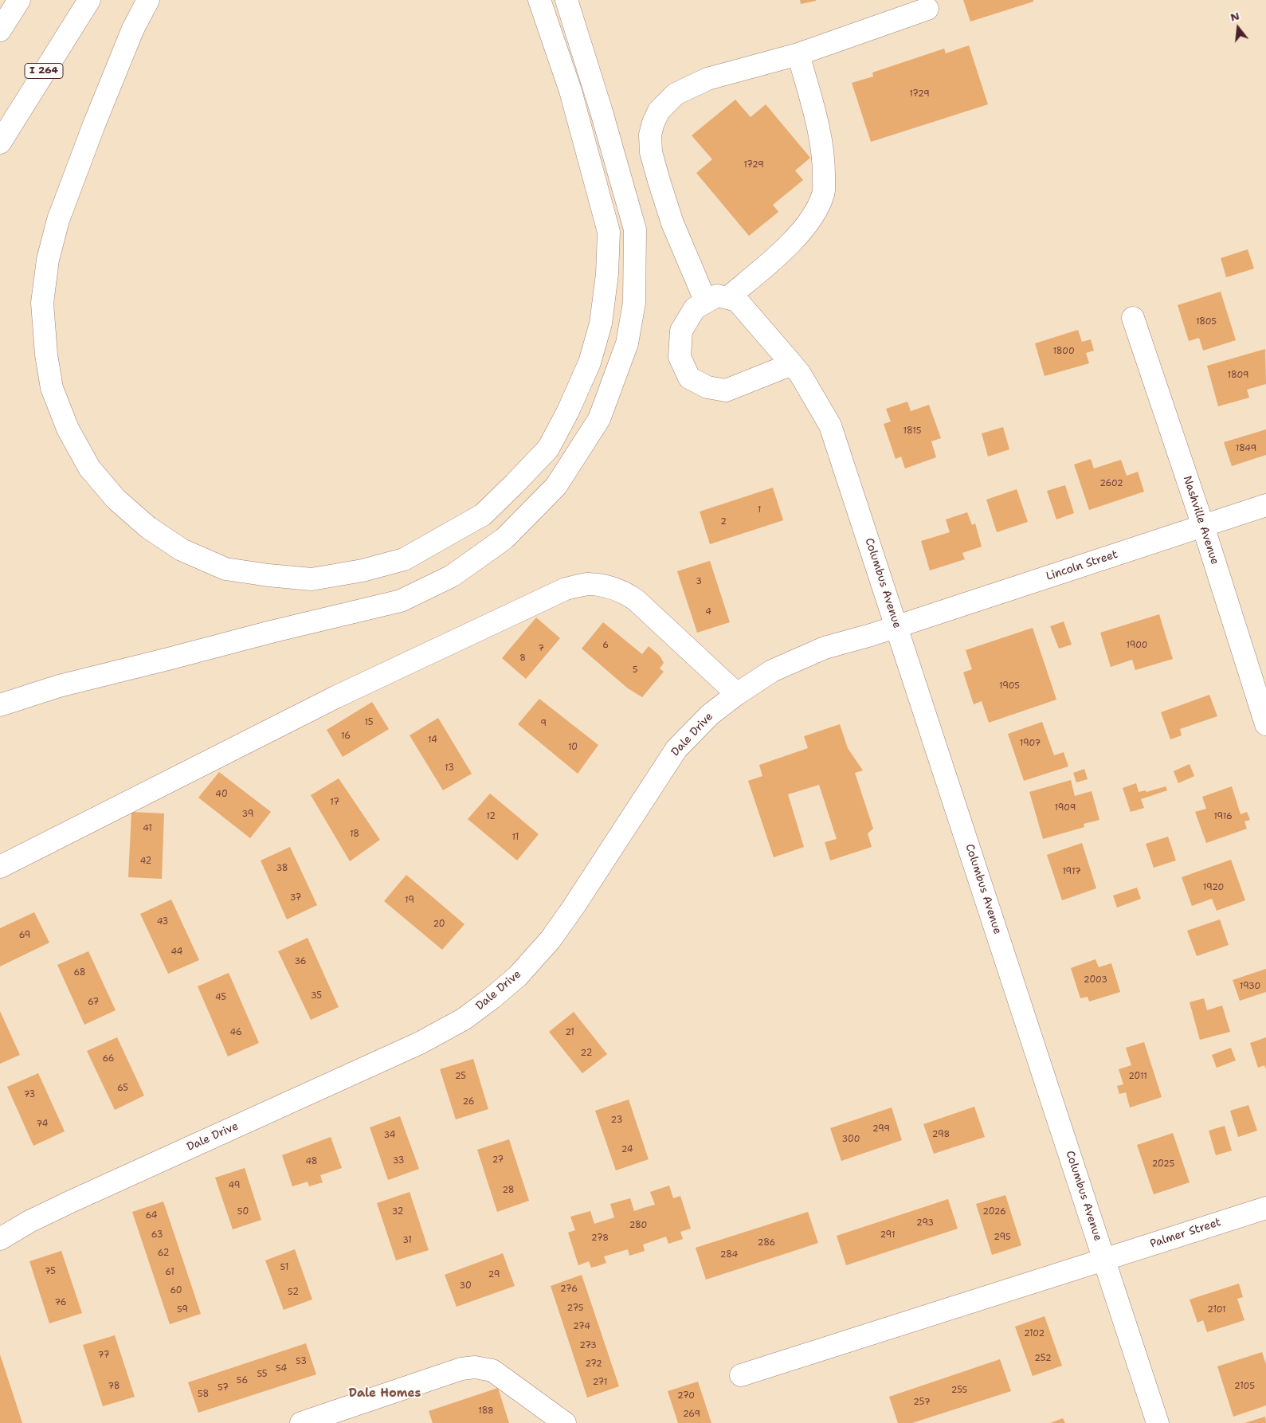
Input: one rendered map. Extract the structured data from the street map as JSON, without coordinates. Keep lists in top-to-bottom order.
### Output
{
  "streets": {
    "main road": [
      "I 264",
      "Nashville Avenue",
      "Lincoln Street",
      "Columbus Avenue",
      "Dale Drive",
      "Palmer Street"
    ]
  },
  "crossings": [
    ["Nashville Avenue", "Lincoln Street"],
    ["Lincoln Street", "Columbus Avenue"],
    ["Lincoln Street", "Dale Drive"],
    ["Columbus Avenue", "Dale Drive"],
    ["Columbus Avenue", "Palmer Street"]
  ],
  "districts": ["Dale Homes"],
  "house_numbers": [
    "1729",
    "1729",
    "1805",
    "1800",
    "1809",
    "1815",
    "1849",
    "2602",
    "1",
    "2",
    "3",
    "4",
    "6",
    "1900",
    "7",
    "8",
    "5",
    "1905",
    "15",
    "9",
    "16",
    "14",
    "1907",
    "10",
    "13",
    "40",
    "17",
    "1909",
    "39",
    "12",
    "1916",
    "41",
    "18",
    "11",
    "42",
    "38",
    "1917",
    "1920",
    "37",
    "19",
    "43",
    "20",
    "69",
    "44",
    "36",
    "68",
    "2003",
    "1930",
    "35",
    "45",
    "67",
    "46",
    "21",
    "22",
    "66",
    "25",
    "2011",
    "65",
    "73",
    "26",
    "23",
    "74",
    "299",
    "298",
    "34",
    "300",
    "24",
    "27",
    "33",
    "48",
    "2025",
    "49",
    "28",
    "50",
    "32",
    "2026",
    "64",
    "293",
    "280",
    "63",
    "291",
    "295",
    "278",
    "31",
    "286",
    "62",
    "284",
    "51",
    "75",
    "61",
    "29",
    "30",
    "276",
    "60",
    "52",
    "76",
    "275",
    "59",
    "2101",
    "274",
    "2102",
    "273",
    "77",
    "252",
    "53",
    "272",
    "54",
    "55",
    "56",
    "271",
    "78",
    "2105",
    "57",
    "255",
    "58",
    "270",
    "257",
    "188",
    "269"
  ],
  "north": "top"
}
